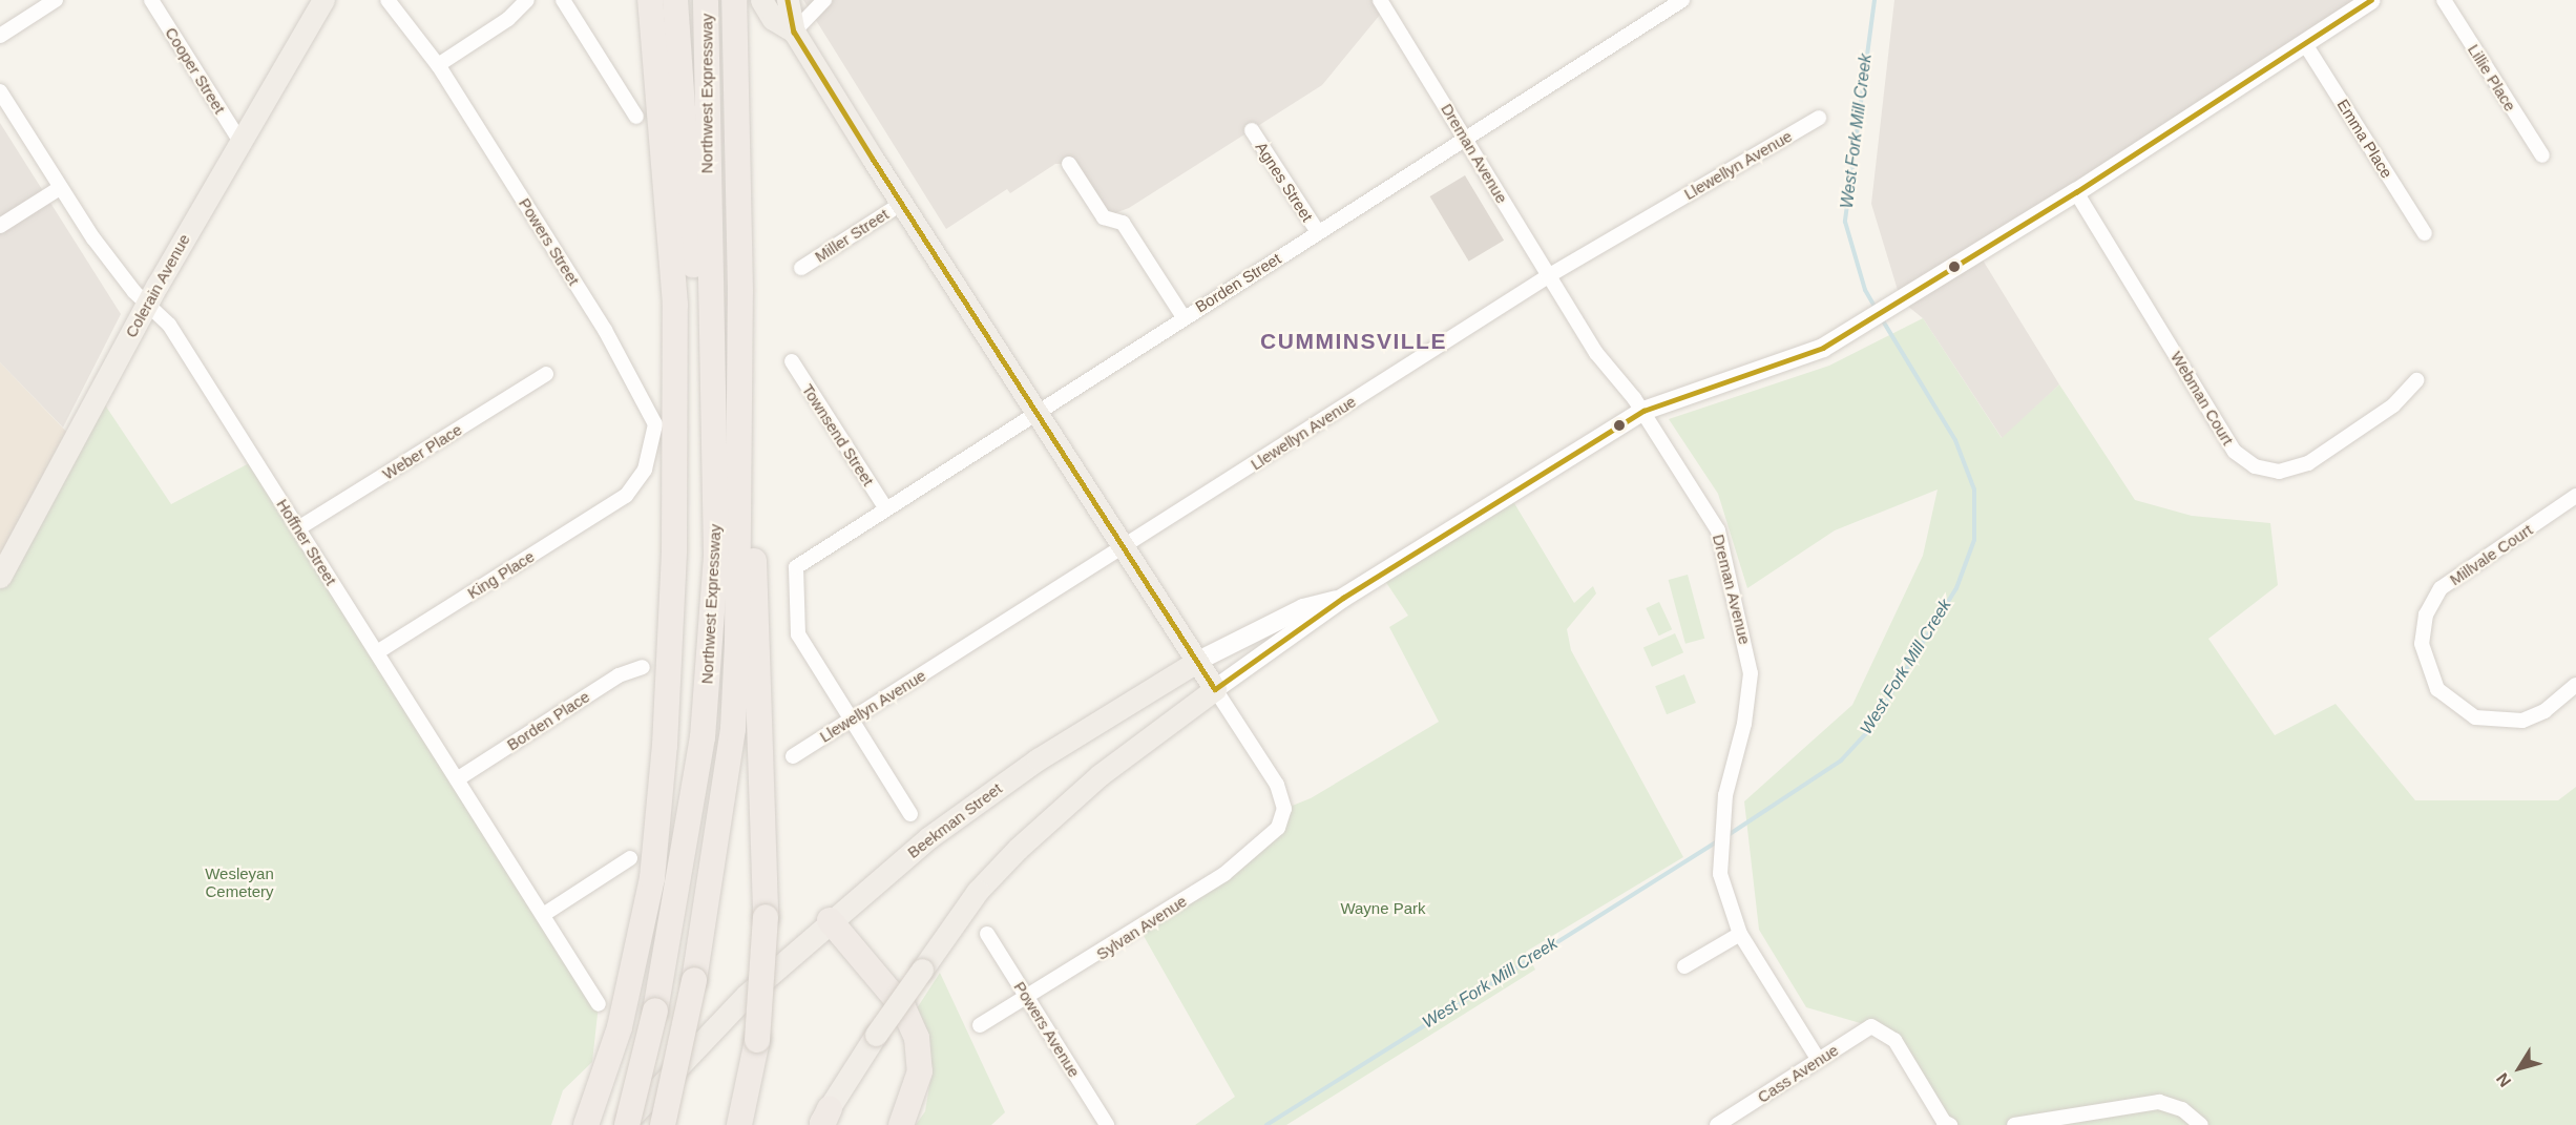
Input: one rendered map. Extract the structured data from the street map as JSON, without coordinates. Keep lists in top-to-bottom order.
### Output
{
  "streets": {
    "highway": ["Northwest Expressway"],
    "main road": ["Colerain Avenue", "Beekman Street"],
    "street": [
      "Cooper Street",
      "Lillie Place",
      "Emma Place",
      "Dreman Avenue",
      "Llewellyn Avenue",
      "Agnes Street",
      "Miller Street",
      "Powers Street",
      "Borden Street",
      "Webman Court",
      "Townsend Street",
      "Weber Place",
      "Hoffner Street",
      "Millvale Court",
      "King Place",
      "Borden Place",
      "Sylvan Avenue",
      "Powers Avenue",
      "Cass Avenue"
    ]
  },
  "crossings": [
    ["Cooper Street", "Colerain Avenue"],
    ["Northwest Expressway", "Beekman Street"],
    ["Emma Place", "Beekman Street"],
    ["Dreman Avenue", "Llewellyn Avenue"],
    ["Dreman Avenue", "Borden Street"],
    ["Dreman Avenue", "Beekman Street"],
    ["Dreman Avenue", "Cass Avenue"],
    ["Llewellyn Avenue", "Borden Street"],
    ["Agnes Street", "Borden Street"],
    ["Powers Street", "King Place"],
    ["Borden Street", "Townsend Street"],
    ["Colerain Avenue", "Hoffner Street"],
    ["Webman Court", "Beekman Street"],
    ["Weber Place", "Hoffner Street"],
    ["Hoffner Street", "King Place"],
    ["Hoffner Street", "Borden Place"],
    ["Beekman Street", "Sylvan Avenue"],
    ["Sylvan Avenue", "Powers Avenue"]
  ],
  "districts": ["CUMMINSVILLE"],
  "water": ["West Fork Mill Creek"],
  "parks": ["Wesleyan Cemetery", "Wayne Park"],
  "north": "bottom left"
}
